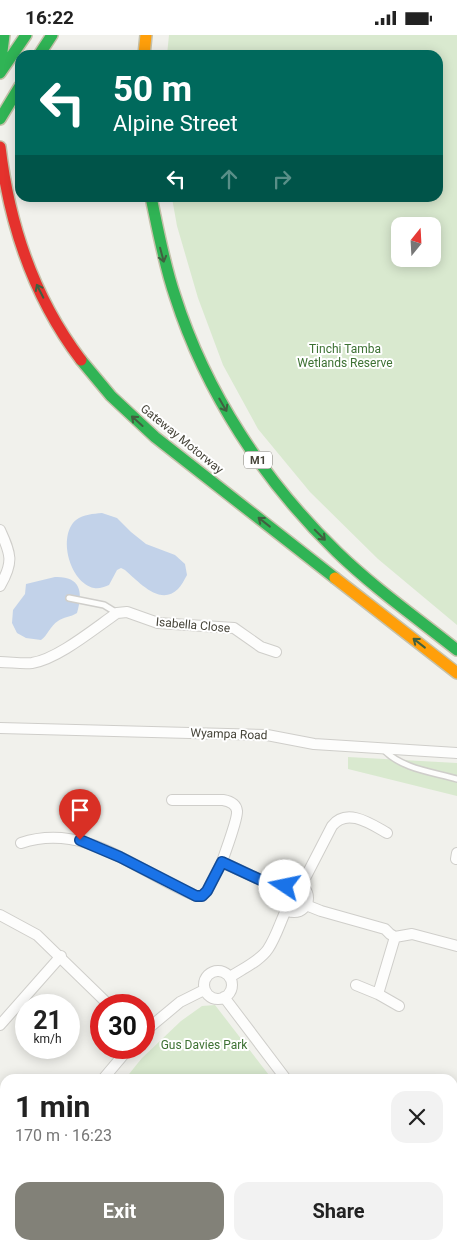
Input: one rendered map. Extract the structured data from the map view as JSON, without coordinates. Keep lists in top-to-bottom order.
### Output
{
  "streets": {
    "highway": ["Gateway Motorway", "M1"],
    "street": ["Isabella Close", "Wyampa Road"]
  },
  "parks": ["Tinchi Tamba Wetlands Reserve", "Gus Davies Park"],
  "north": "top",
  "page": {
    "status": "16:22",
    "turn": ["50 m", "Alpine Street"],
    "speed": "21 km/h",
    "limit": "30",
    "heading": ["1 min", "170 m · 16:23"],
    "buttons": ["Exit", "Share"]
  }
}
